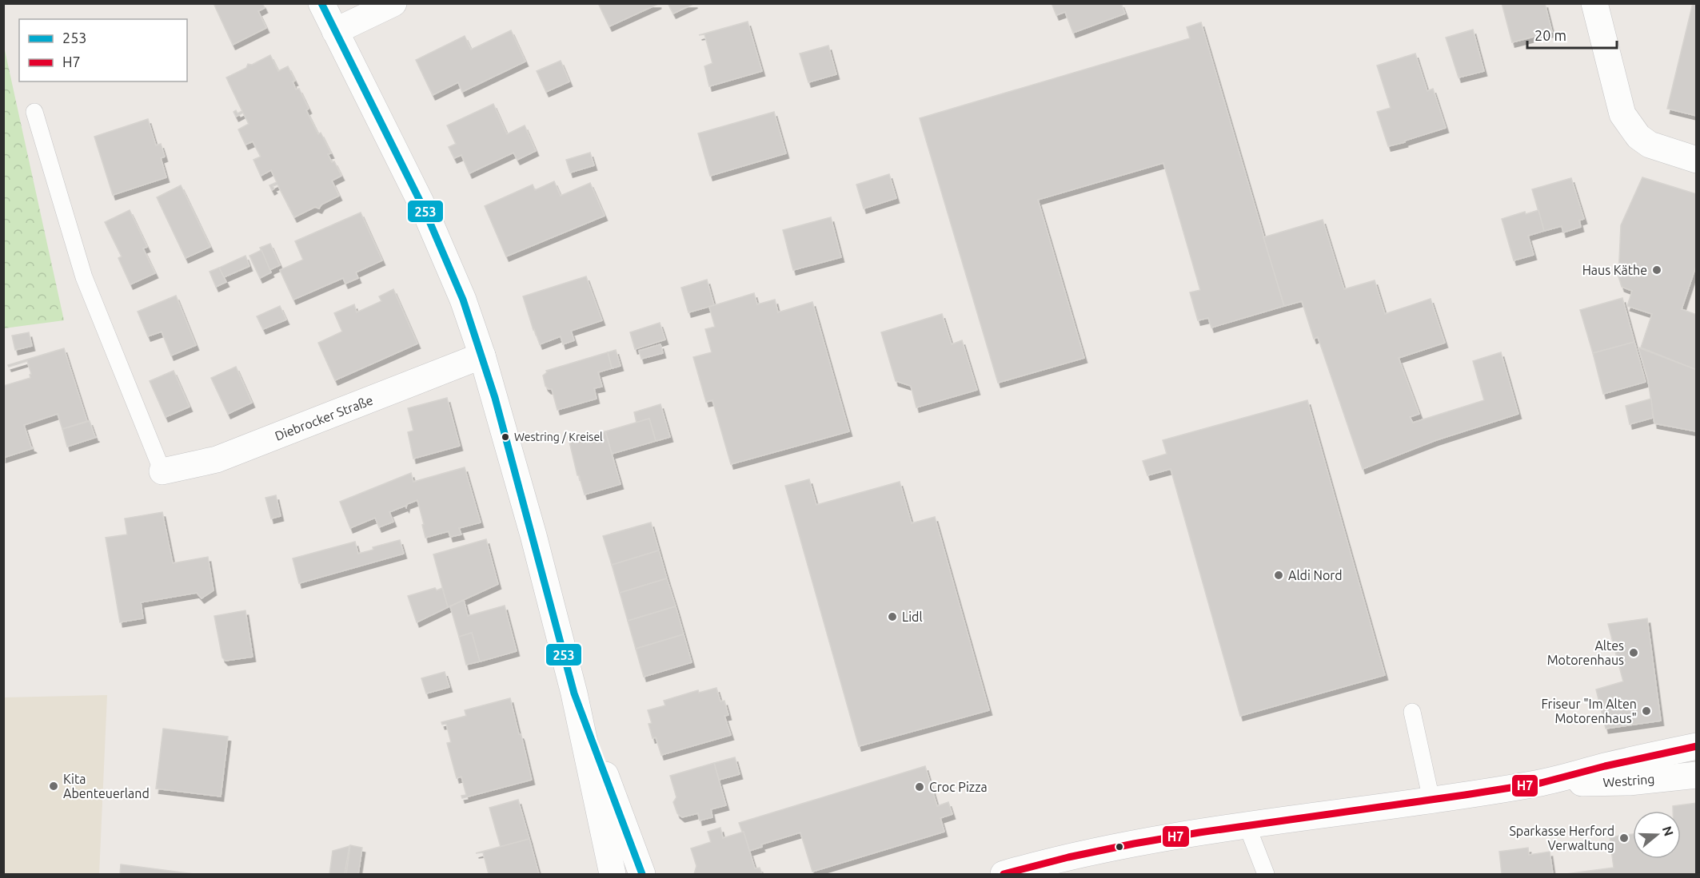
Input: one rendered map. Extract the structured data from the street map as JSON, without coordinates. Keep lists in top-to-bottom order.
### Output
{
  "streets": {
    "street": ["Diebrocker Straße", "Westring"]
  },
  "places": [
    "Haus Käthe",
    "Westring / Kreisel",
    "Aldi Nord",
    "Lidl",
    "Altes Motorenhaus",
    "Friseur \"Im Alten Motorenhaus\"",
    "Kita Abenteuerland",
    "Croc Pizza",
    "Sparkasse Herford Verwaltung"
  ],
  "lines": ["transit line 253", "transit line H7"],
  "legend": ["253", "H7"],
  "scale_bar": "20 m",
  "north": "right"
}
